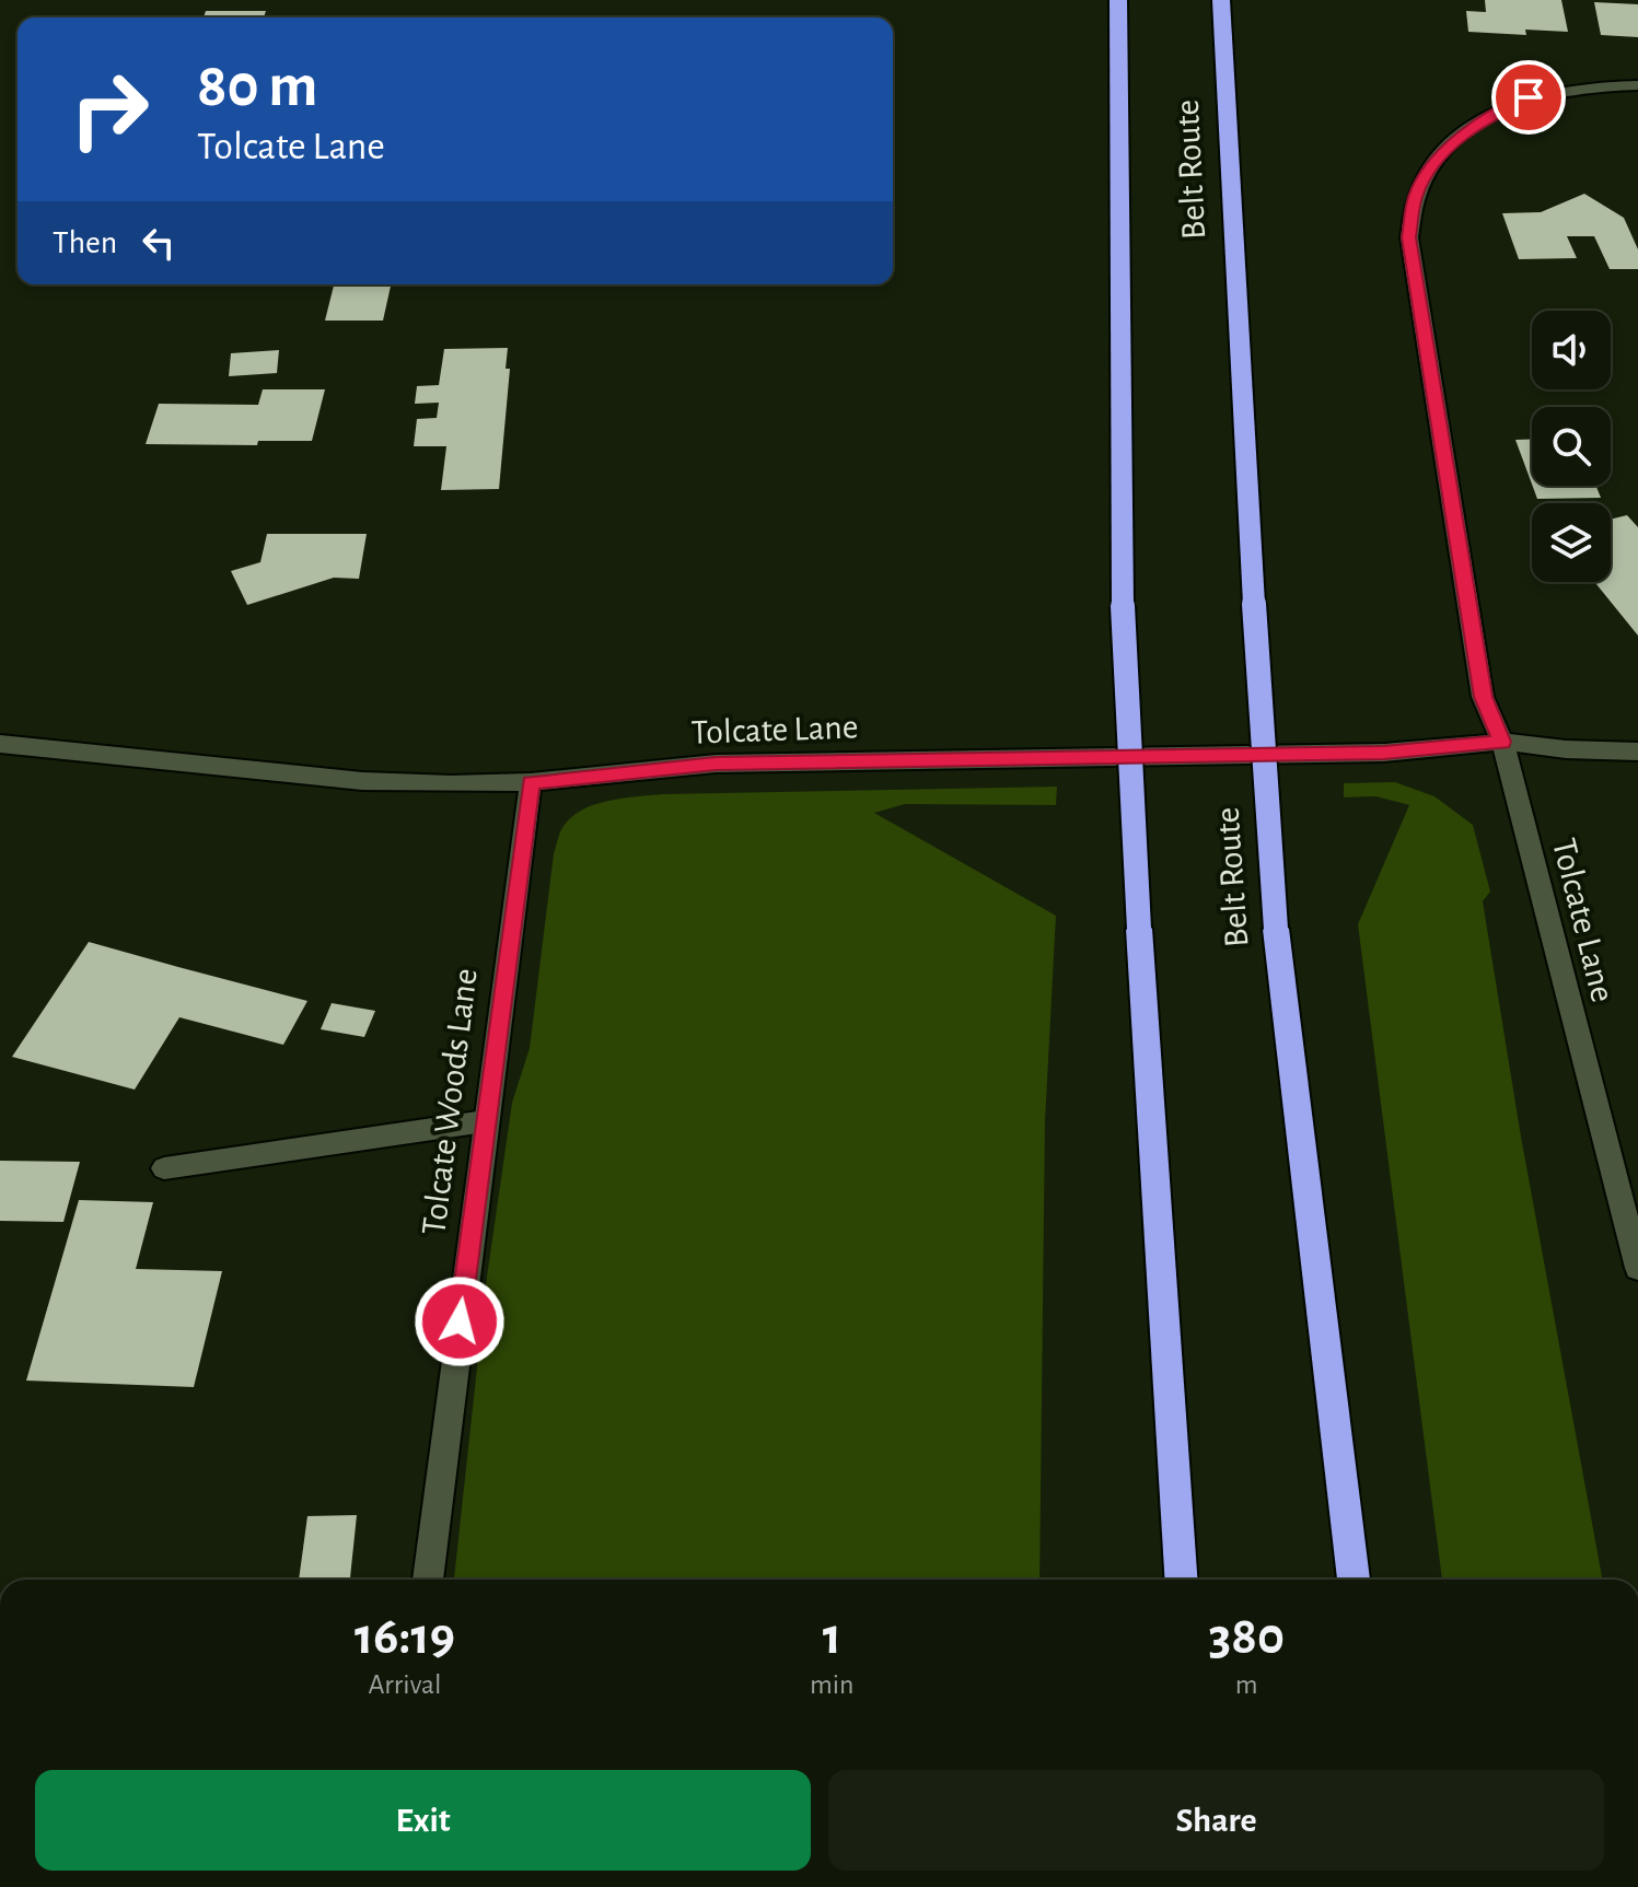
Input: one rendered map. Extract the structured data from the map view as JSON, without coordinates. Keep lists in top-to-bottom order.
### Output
{
  "streets": {
    "highway": ["Belt Route"],
    "street": ["Tolcate Lane", "Tolcate Woods Lane"]
  },
  "crossings": [
    ["Tolcate Lane", "Tolcate Woods Lane"]
  ],
  "page": {
    "turn": ["80 m", "Tolcate Lane"],
    "then": "Then",
    "eta": [
      "16:19",
      "Arrival",
      "1",
      "min",
      "380",
      "m"
    ],
    "buttons": ["Exit", "Share"]
  }
}
